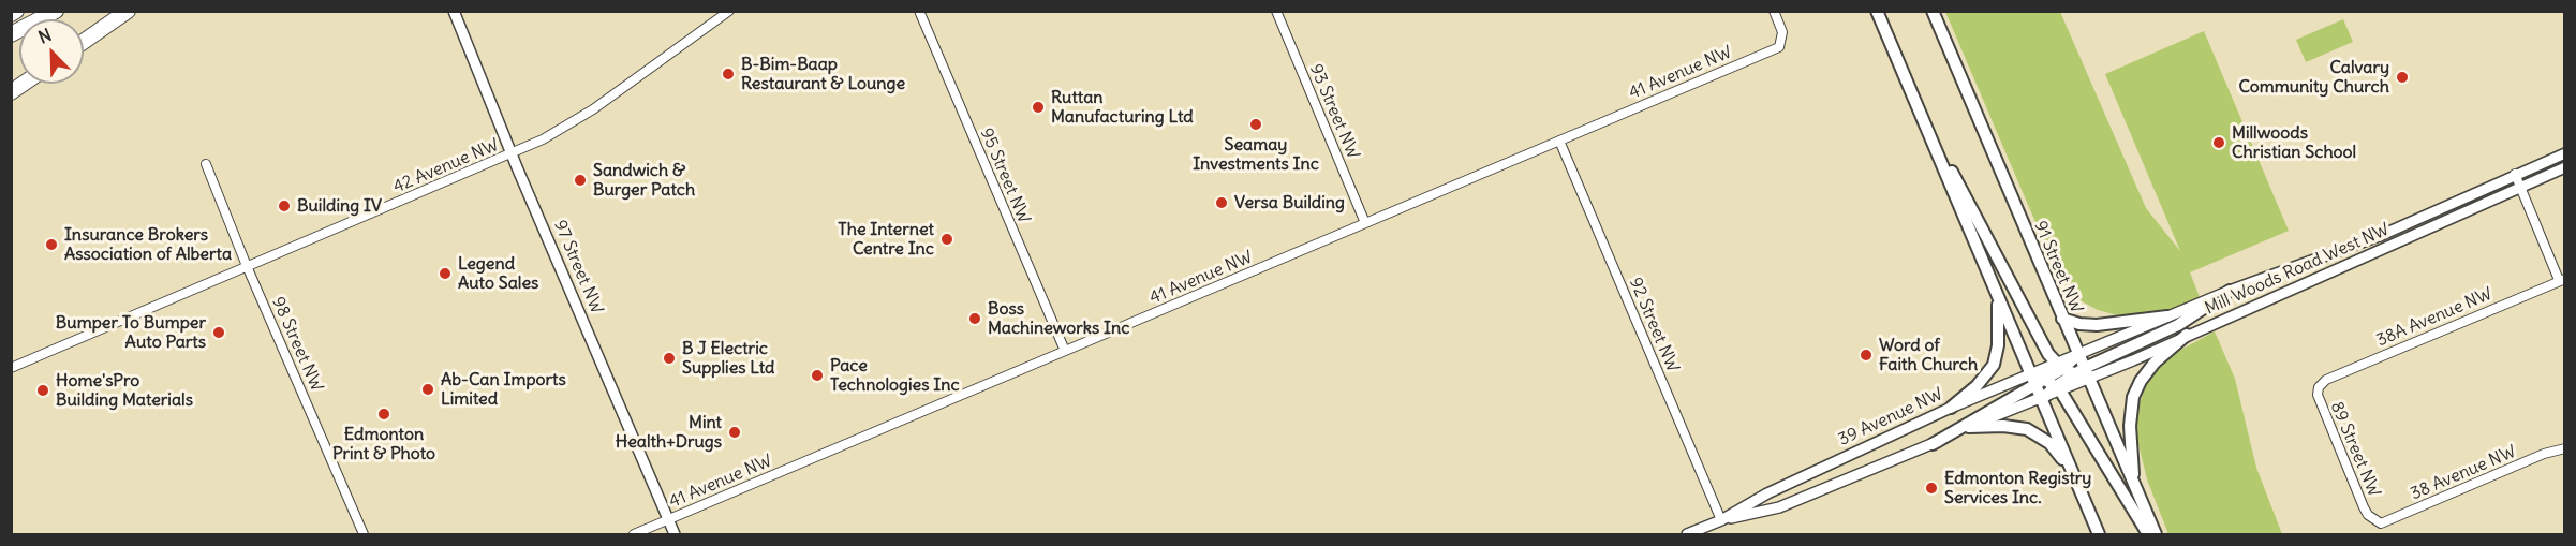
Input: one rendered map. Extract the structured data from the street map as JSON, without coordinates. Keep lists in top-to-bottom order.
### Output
{
  "streets": {
    "main road": ["91 Street NW"],
    "street": [
      "41 Avenue NW",
      "93 Street NW",
      "42 Avenue NW",
      "95 Street NW",
      "97 Street NW",
      "Mill Woods Road West NW",
      "38A Avenue NW",
      "92 Street NW",
      "98 Street NW",
      "39 Avenue NW",
      "89 Street NW",
      "38 Avenue NW"
    ]
  },
  "crossings": [
    ["41 Avenue NW", "93 Street NW"],
    ["41 Avenue NW", "95 Street NW"],
    ["41 Avenue NW", "97 Street NW"],
    ["41 Avenue NW", "92 Street NW"],
    ["42 Avenue NW", "97 Street NW"],
    ["42 Avenue NW", "98 Street NW"],
    ["91 Street NW", "Mill Woods Road West NW"],
    ["38A Avenue NW", "89 Street NW"],
    ["92 Street NW", "39 Avenue NW"],
    ["89 Street NW", "38 Avenue NW"]
  ],
  "places": [
    "B-Bim-Baap Restaurant & Lounge",
    "Calvary Community Church",
    "Ruttan Manufacturing Ltd",
    "Seamay Investments Inc",
    "Millwoods Christian School",
    "Sandwich & Burger Patch",
    "Versa Building",
    "Building IV",
    "The Internet Centre Inc",
    "Insurance Brokers Association of Alberta",
    "Legend Auto Sales",
    "Boss Machineworks Inc",
    "Bumper To Bumper Auto Parts",
    "Word of Faith Church",
    "B J Electric Supplies Ltd",
    "Pace Technologies Inc",
    "Ab-Can Imports Limited",
    "Home'sPro Building Materials",
    "Edmonton Print & Photo",
    "Mint Health+Drugs",
    "Edmonton Registry Services Inc."
  ],
  "north": "top left"
}
